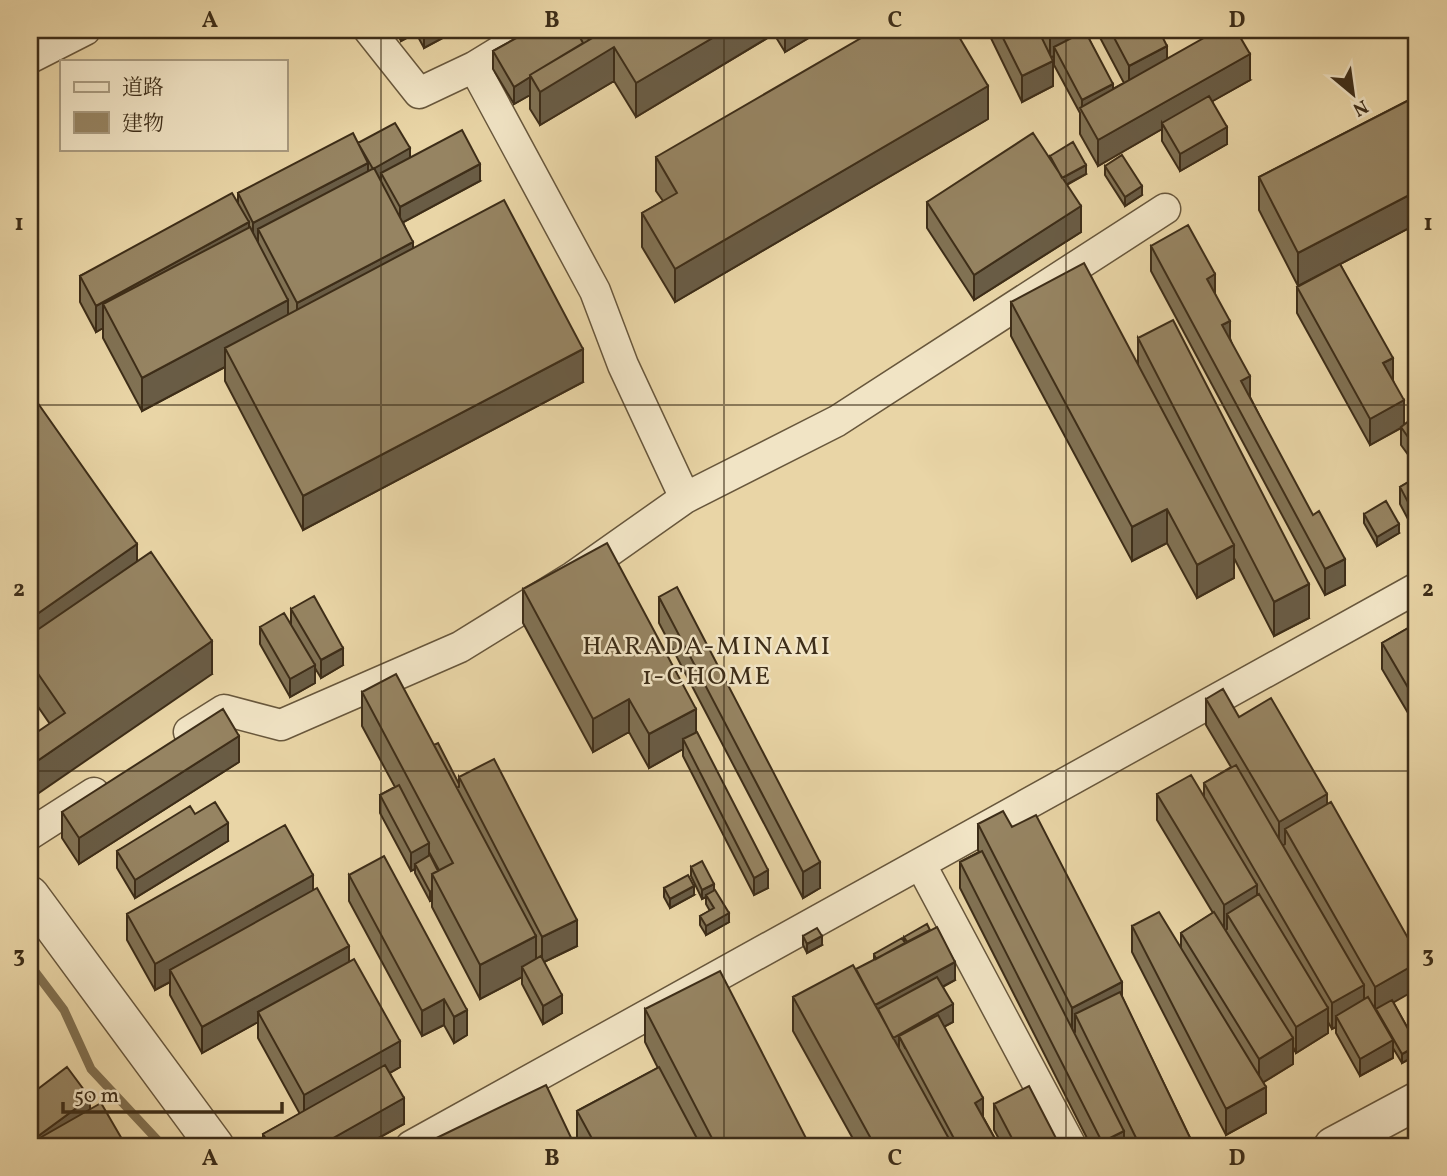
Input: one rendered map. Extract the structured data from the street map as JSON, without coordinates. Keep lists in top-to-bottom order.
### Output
{
  "districts": ["HARADA-MINAMI 1-CHOME"],
  "legend": ["道路", "建物"],
  "scale_bar": "50 m",
  "north": "bottom right",
  "grid": {
    "columns": [
      "A",
      "B",
      "C",
      "D"
    ],
    "rows": ["1", "2", "3"]
  }
}
